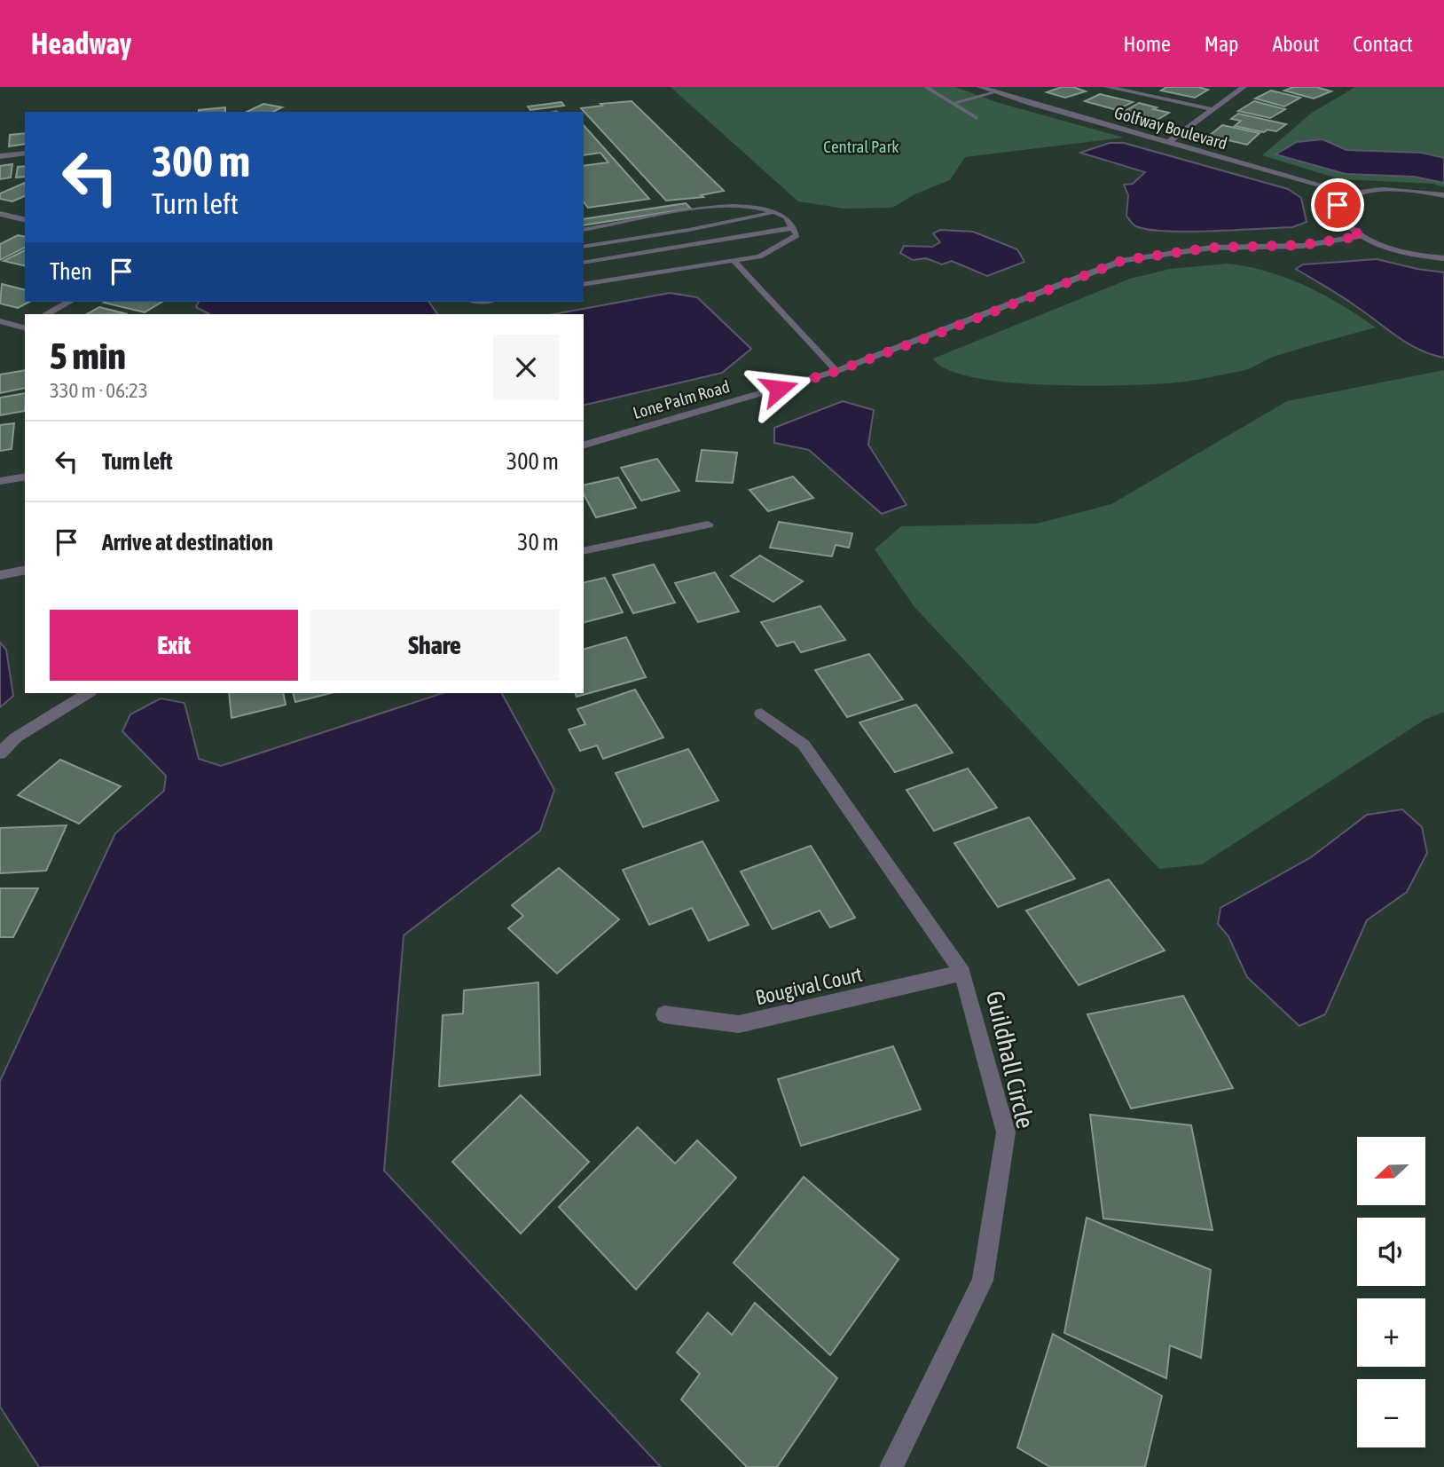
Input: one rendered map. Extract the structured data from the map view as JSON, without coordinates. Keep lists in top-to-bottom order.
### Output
{
  "streets": {
    "street": [
      "Golfway Boulevard",
      "Lone Palm Road",
      "Bougival Court",
      "Guildhall Circle"
    ]
  },
  "crossings": [
    ["Bougival Court", "Guildhall Circle"]
  ],
  "parks": ["Central Park"],
  "north": "left",
  "page": {
    "header": "Headway",
    "nav": [
      "Home",
      "Map",
      "About",
      "Contact"
    ],
    "turn": ["300 m", "Turn left"],
    "then": "Then",
    "heading": ["5 min", "330 m · 06:23"],
    "list": [
      {
        "name": "Turn left",
        "value": "300 m"
      },
      {
        "name": "Arrive at destination",
        "value": "30 m"
      }
    ],
    "buttons": ["Exit", "Share"],
    "map_buttons": ["+", "−"]
  }
}
